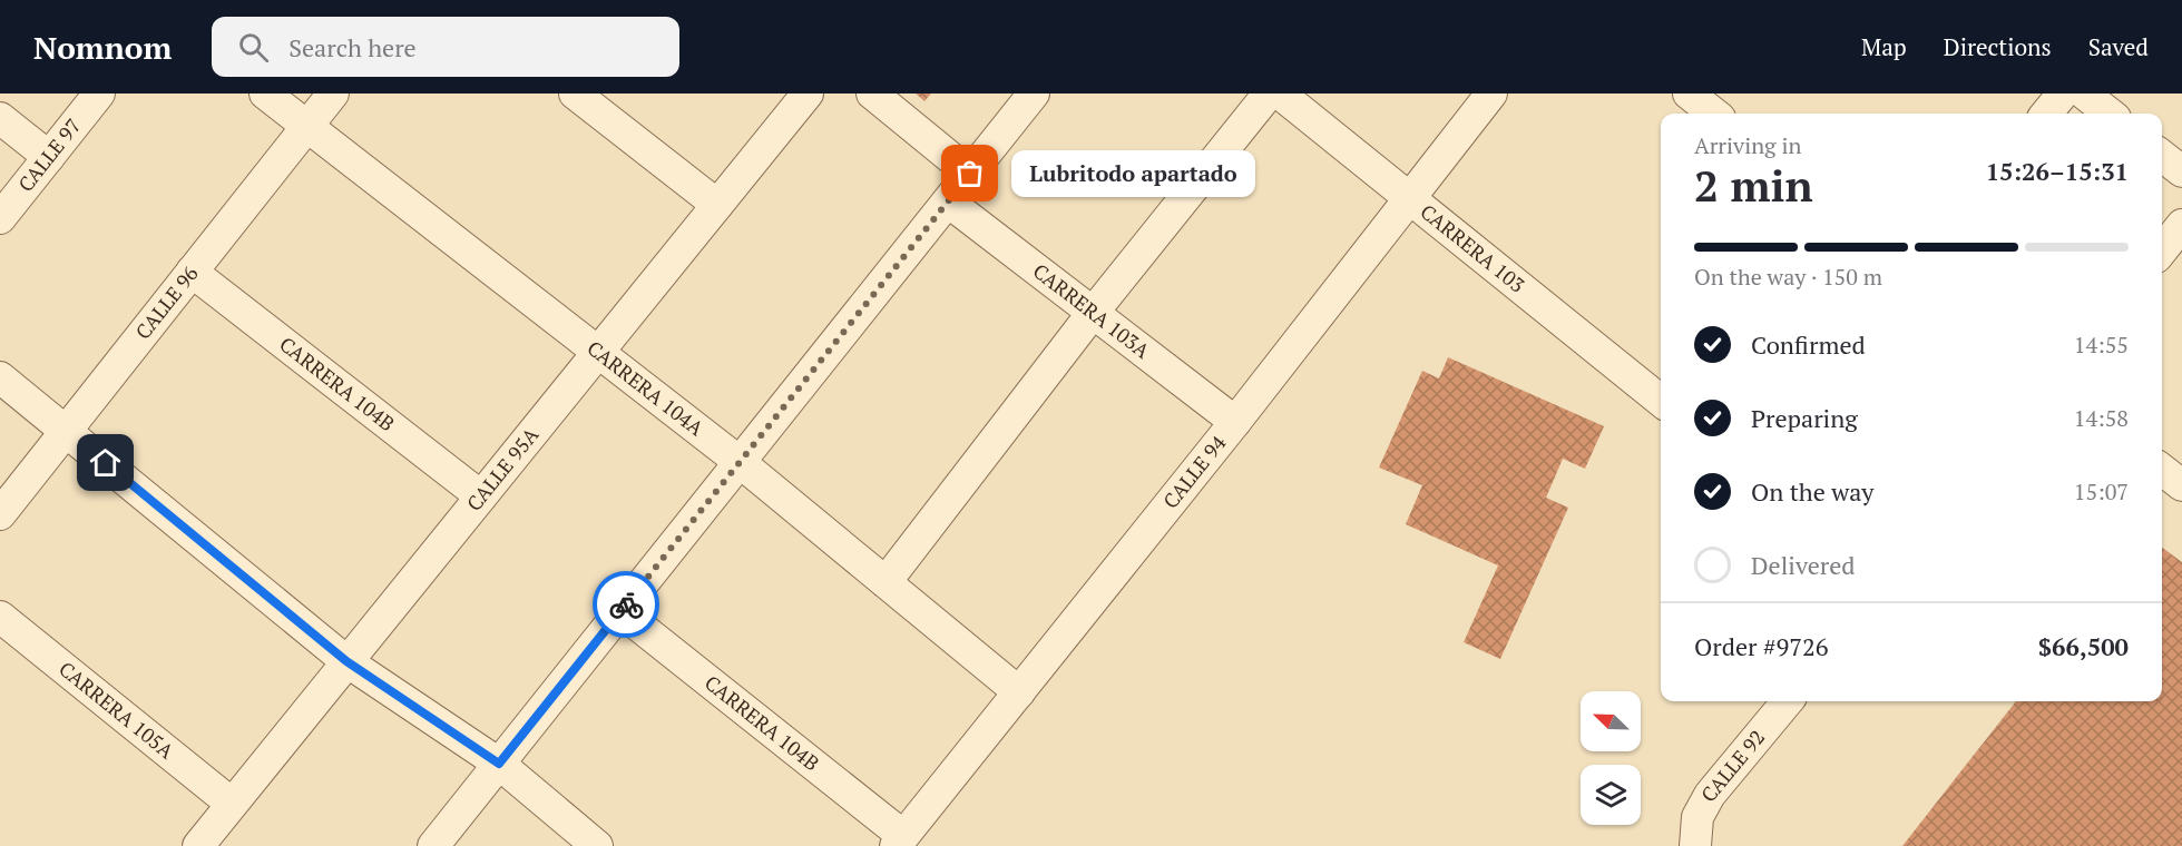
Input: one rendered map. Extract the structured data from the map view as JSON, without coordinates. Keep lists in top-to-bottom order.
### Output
{
  "streets": {
    "street": [
      "CALLE 97",
      "CARRERA 103",
      "CALLE 96",
      "CARRERA 103A",
      "CARRERA 104B",
      "CARRERA 104A",
      "CALLE 95A",
      "CALLE 94",
      "CARRERA 105A",
      "CALLE 92"
    ]
  },
  "crossings": [
    ["CARRERA 103", "CALLE 94"],
    ["CALLE 96", "CARRERA 104B"],
    ["CALLE 96", "CARRERA 104A"],
    ["CARRERA 103A", "CALLE 94"],
    ["CARRERA 104B", "CALLE 95A"],
    ["CARRERA 104B", "CALLE 94"],
    ["CARRERA 104A", "CALLE 95A"],
    ["CARRERA 104A", "CALLE 94"],
    ["CALLE 95A", "CARRERA 105A"]
  ],
  "places": ["Lubritodo apartado"],
  "north": "top left",
  "page": {
    "header": "Nomnom",
    "search": "Search here",
    "nav": ["Map", "Directions", "Saved"],
    "heading": ["2 min", "Arriving in", "15:26–15:31"],
    "panel": ["Order #9726", "$66,500"],
    "bubble": "Lubritodo apartado",
    "bar": "On the way · 150 m",
    "list": [
      ["Confirmed", "14:55"],
      ["Preparing", "14:58"],
      ["On the way", "15:07"],
      "Delivered"
    ]
  }
}
